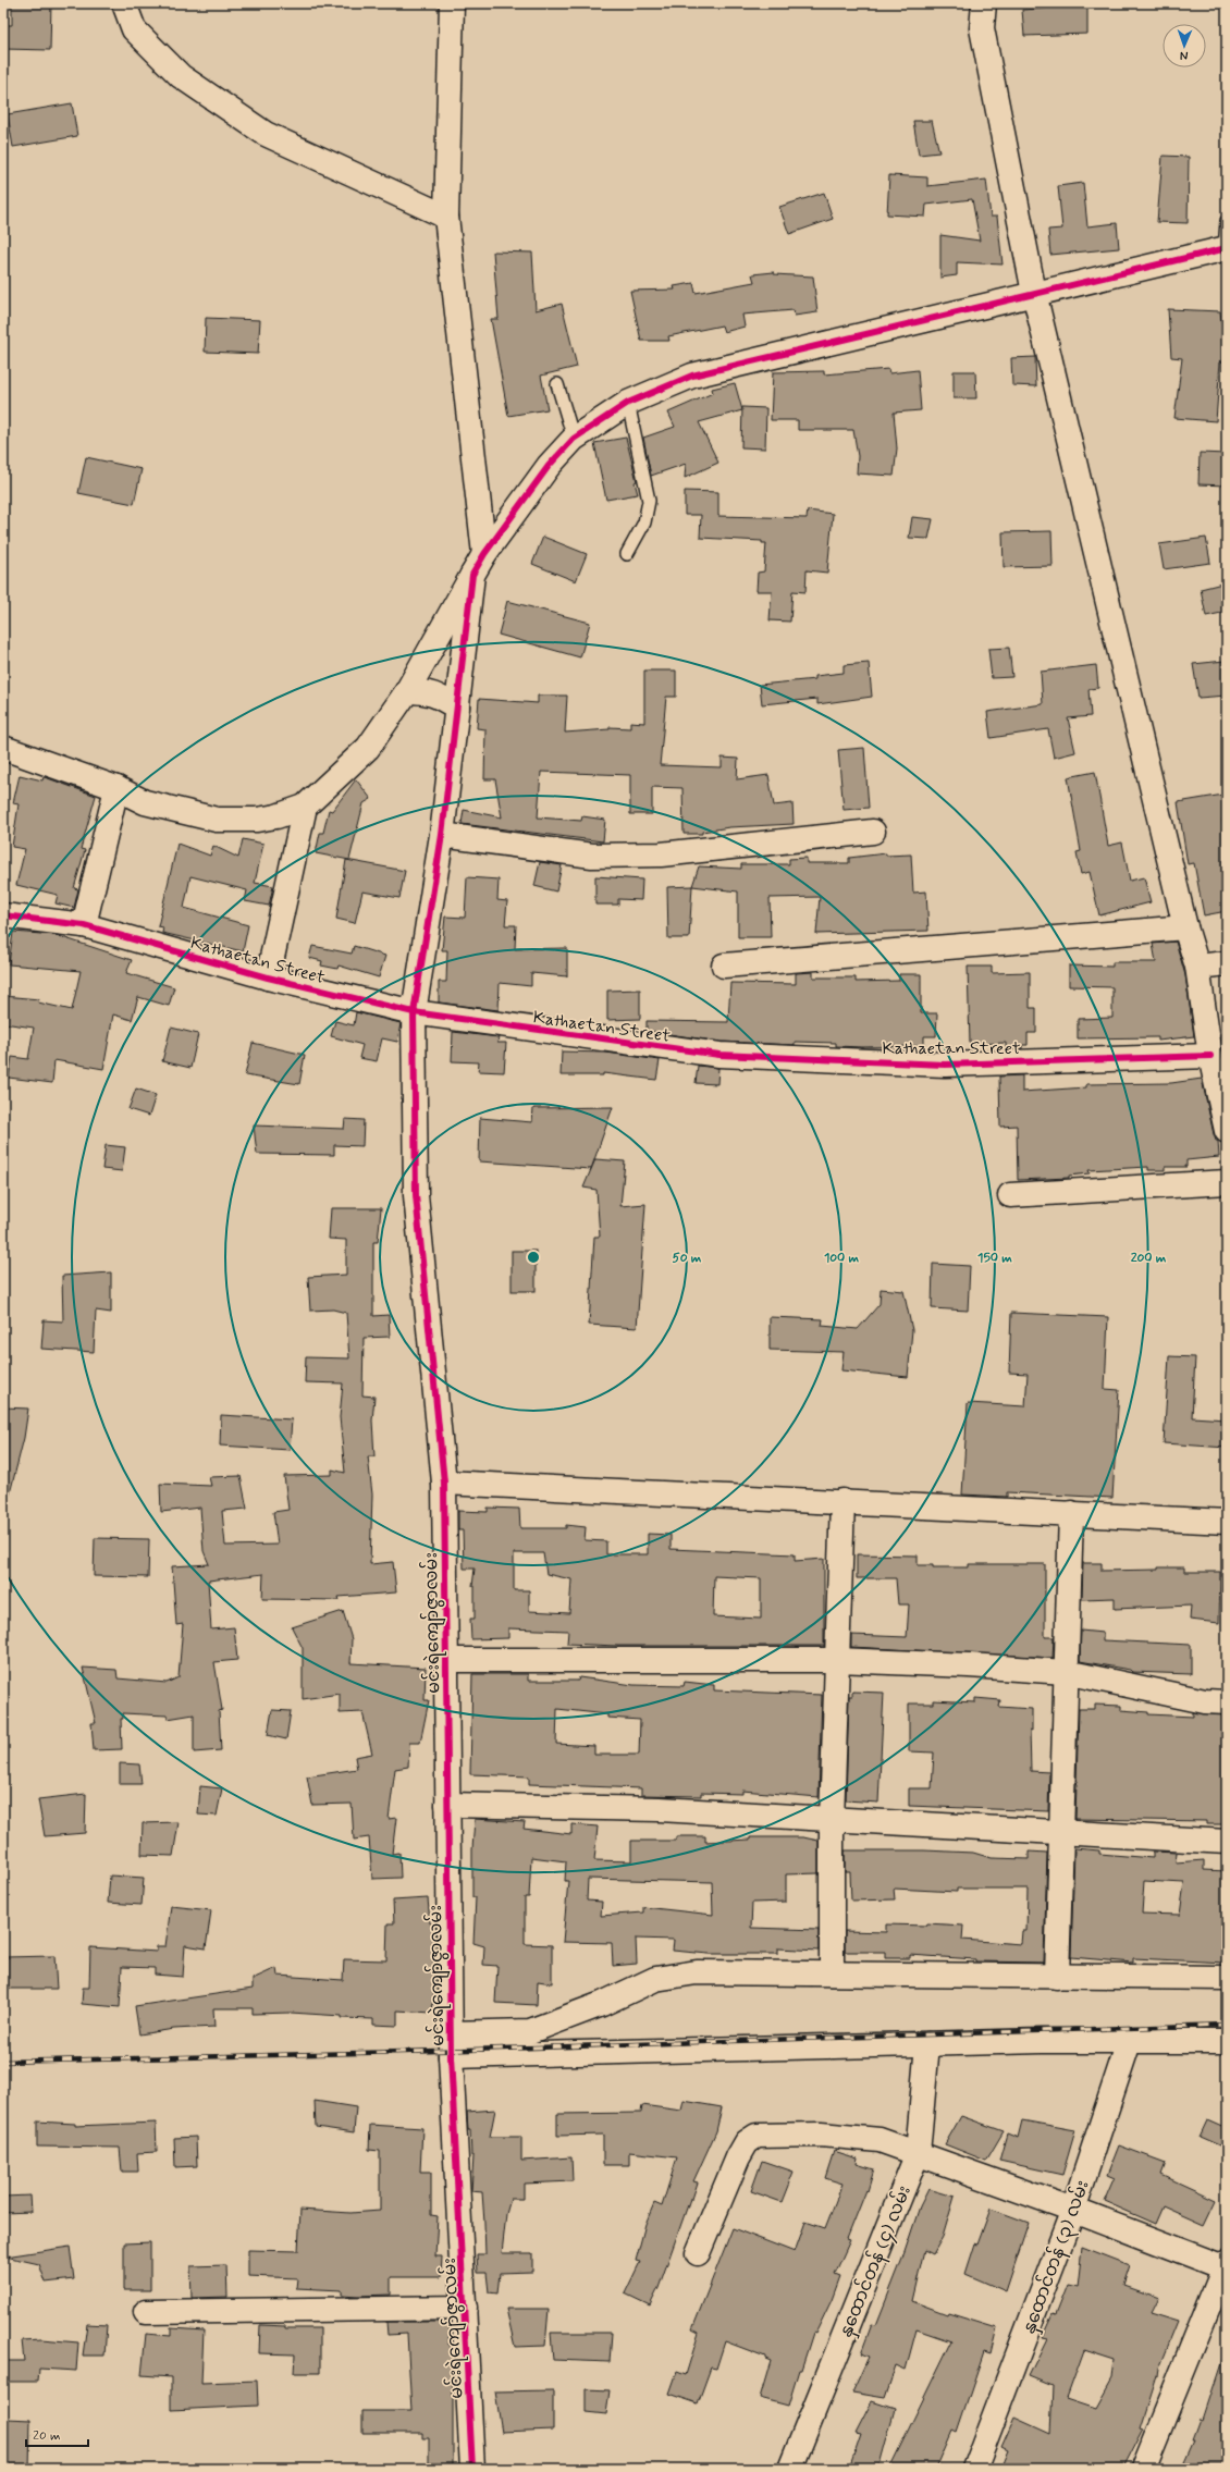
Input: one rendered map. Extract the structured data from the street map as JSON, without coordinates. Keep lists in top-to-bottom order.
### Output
{
  "streets": {
    "street": [
      "Kathaetan Street",
      "မင်းရဲကျော်ဇွာလမ်း",
      "နှထောင်တန် (၃) လမ်း",
      "နှထောင်တန် (၄) လမ်း"
    ]
  },
  "crossings": [
    ["Kathaetan Street", "မင်းရဲကျော်ဇွာလမ်း"]
  ],
  "scale_bar": "20 m",
  "north": "bottom",
  "rings": [
    "50 m",
    "100 m",
    "150 m",
    "200 m"
  ]
}
